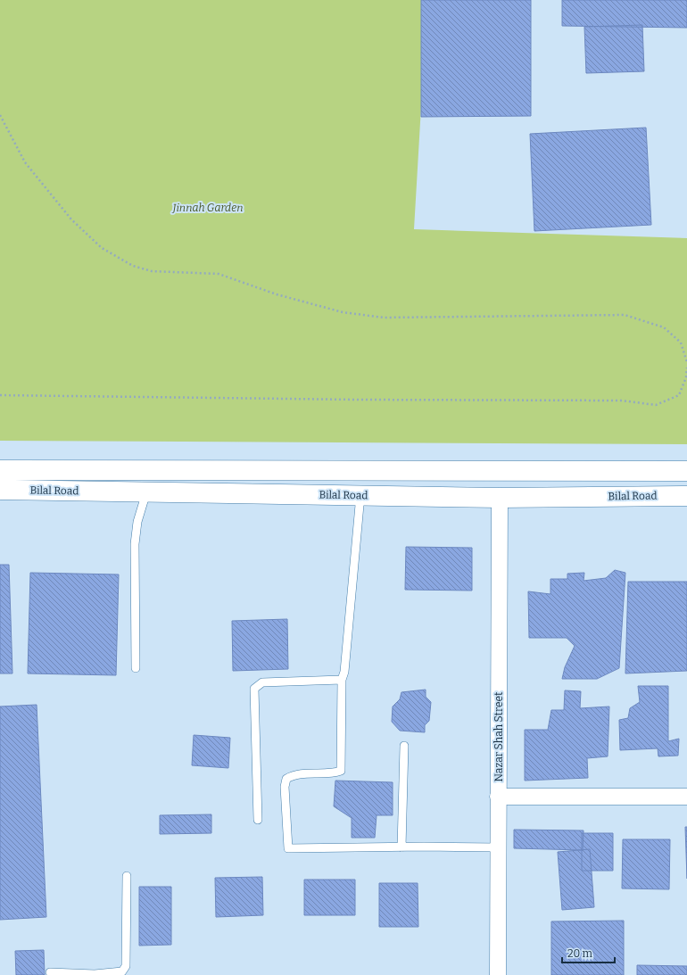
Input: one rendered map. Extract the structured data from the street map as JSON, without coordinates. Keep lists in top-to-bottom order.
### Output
{
  "streets": {
    "main road": ["Bilal Road"],
    "street": ["Nazar Shah Street"]
  },
  "crossings": [
    ["Bilal Road", "Nazar Shah Street"]
  ],
  "parks": ["Jinnah Garden"],
  "scale_bar": "20 m"
}
